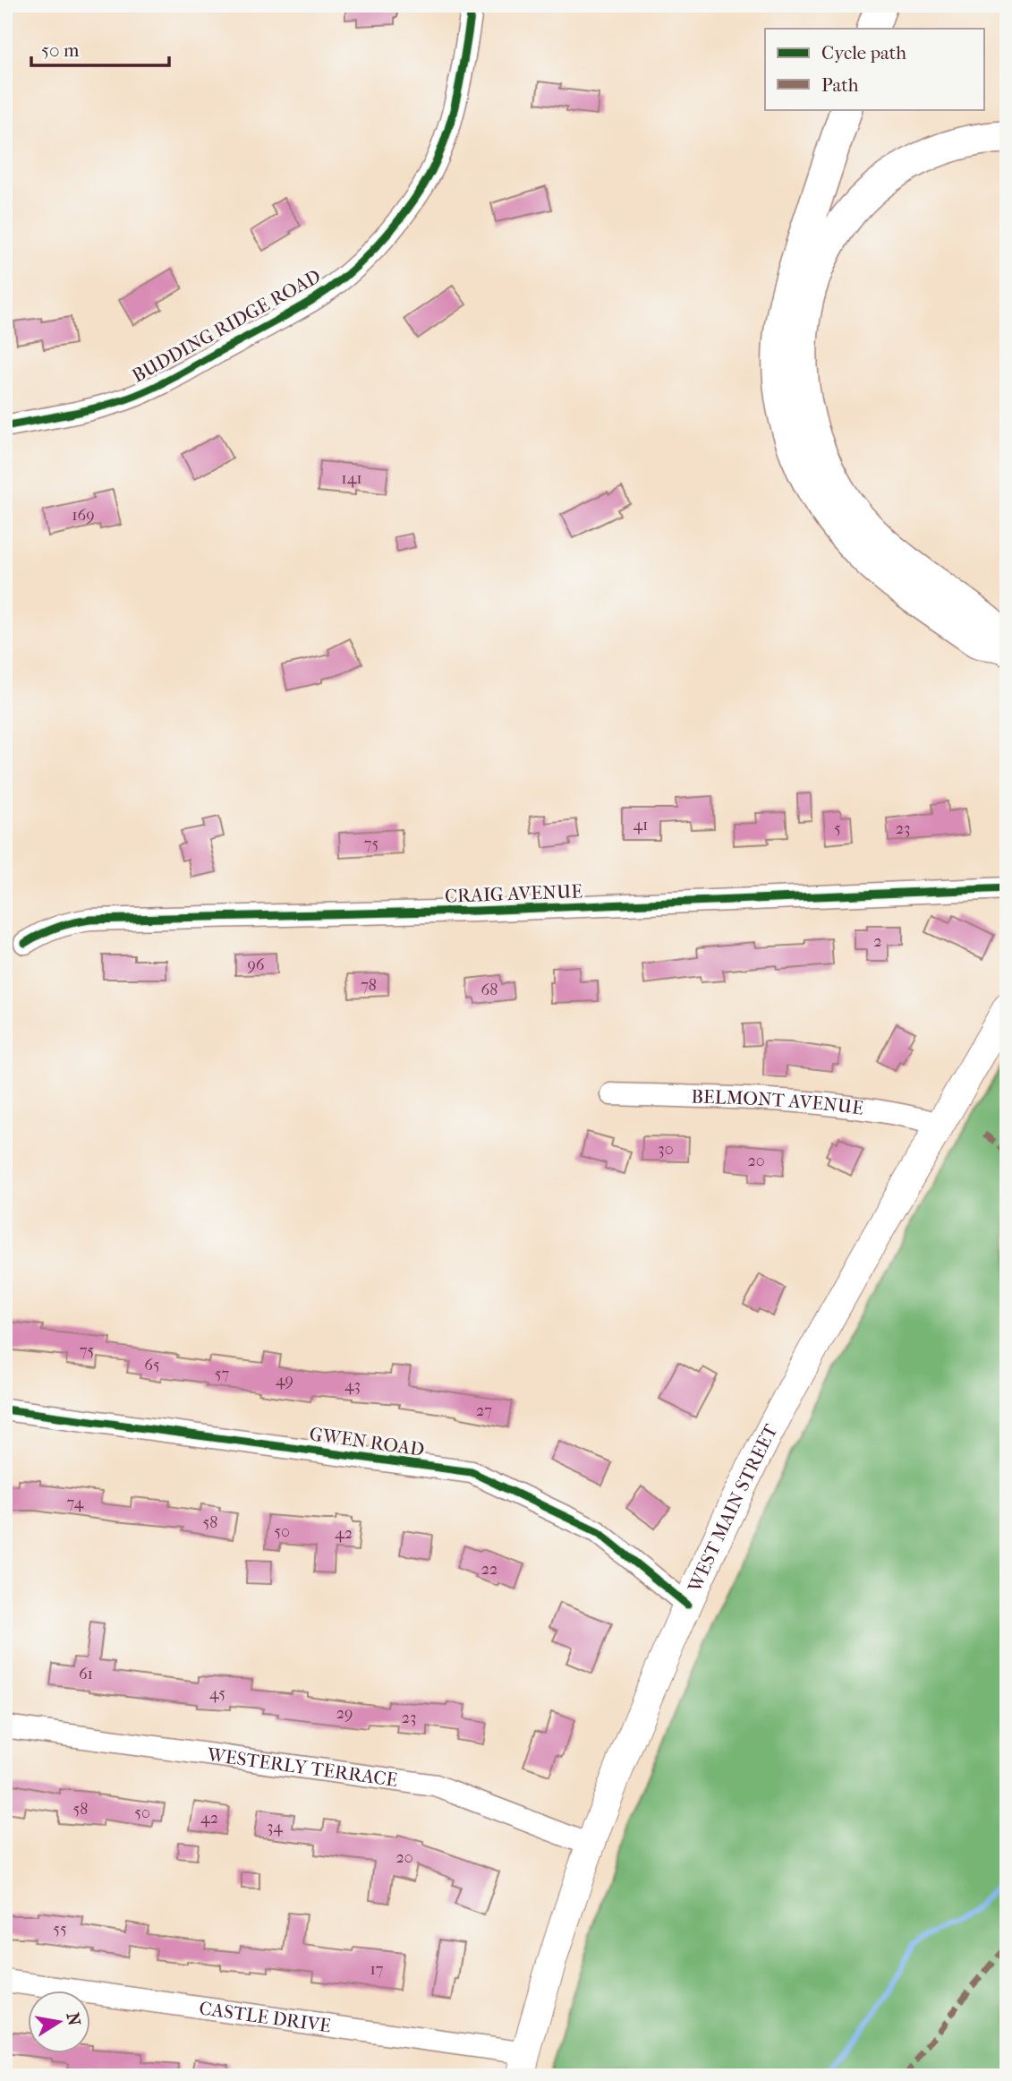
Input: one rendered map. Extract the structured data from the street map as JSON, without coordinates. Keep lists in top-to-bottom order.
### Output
{
  "streets": {
    "main road": ["WEST MAIN STREET"],
    "street": [
      "BUDDING RIDGE ROAD",
      "CRAIG AVENUE",
      "BELMONT AVENUE",
      "GWEN ROAD",
      "WESTERLY TERRACE",
      "CASTLE DRIVE"
    ]
  },
  "crossings": [
    ["BELMONT AVENUE", "WEST MAIN STREET"],
    ["GWEN ROAD", "WEST MAIN STREET"],
    ["WEST MAIN STREET", "WESTERLY TERRACE"],
    ["WEST MAIN STREET", "CASTLE DRIVE"]
  ],
  "house_numbers": [
    "141",
    "169",
    "41",
    "5",
    "23",
    "75",
    "2",
    "96",
    "78",
    "68",
    "30",
    "20",
    "75",
    "65",
    "57",
    "49",
    "43",
    "27",
    "74",
    "58",
    "50",
    "42",
    "22",
    "61",
    "45",
    "29",
    "23",
    "58",
    "50",
    "42",
    "34",
    "20",
    "55",
    "17"
  ],
  "legend": ["Cycle path", "Path"],
  "scale_bar": "50 m",
  "north": "right"
}
